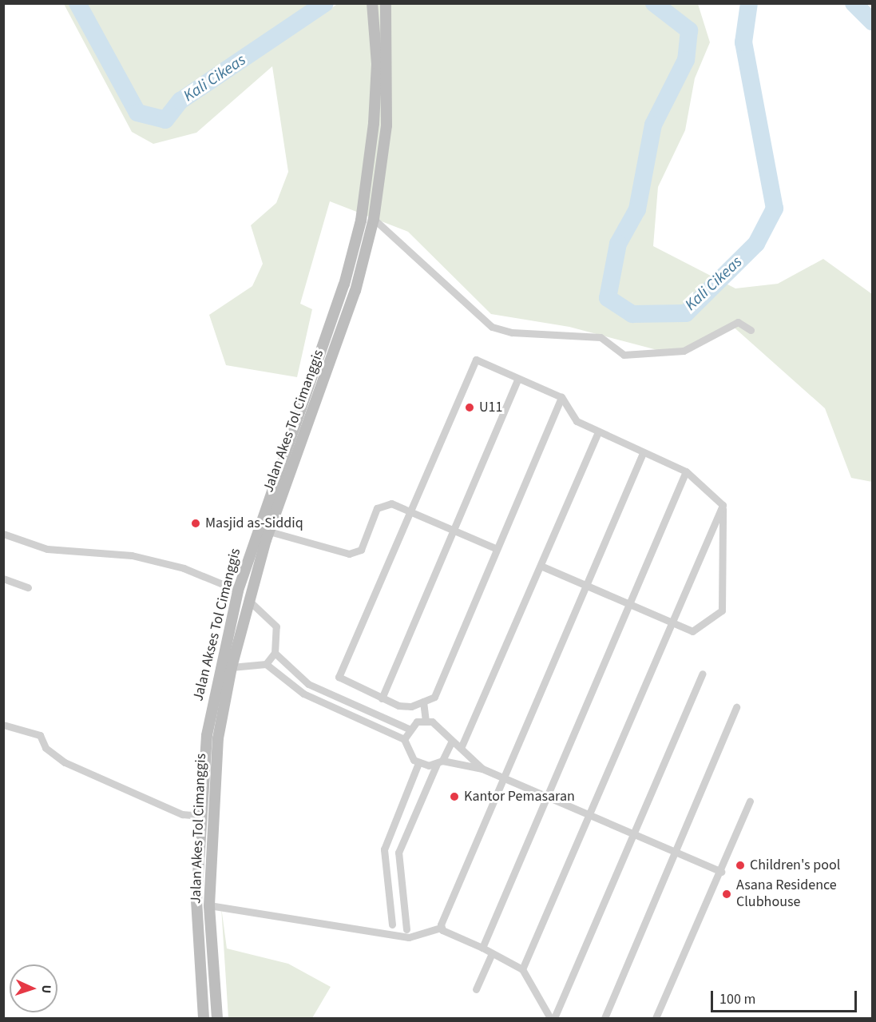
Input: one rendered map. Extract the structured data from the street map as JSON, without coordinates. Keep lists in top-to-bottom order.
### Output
{
  "streets": {
    "main road": ["Jalan Akes Tol Cimanggis", "Jalan Akses Tol Cimanggis"]
  },
  "water": ["Kali Cikeas"],
  "places": [
    "U11",
    "Masjid as-Siddiq",
    "Kantor Pemasaran",
    "Children's pool",
    "Asana Residence Clubhouse"
  ],
  "scale_bar": "100 m",
  "north": "right"
}
